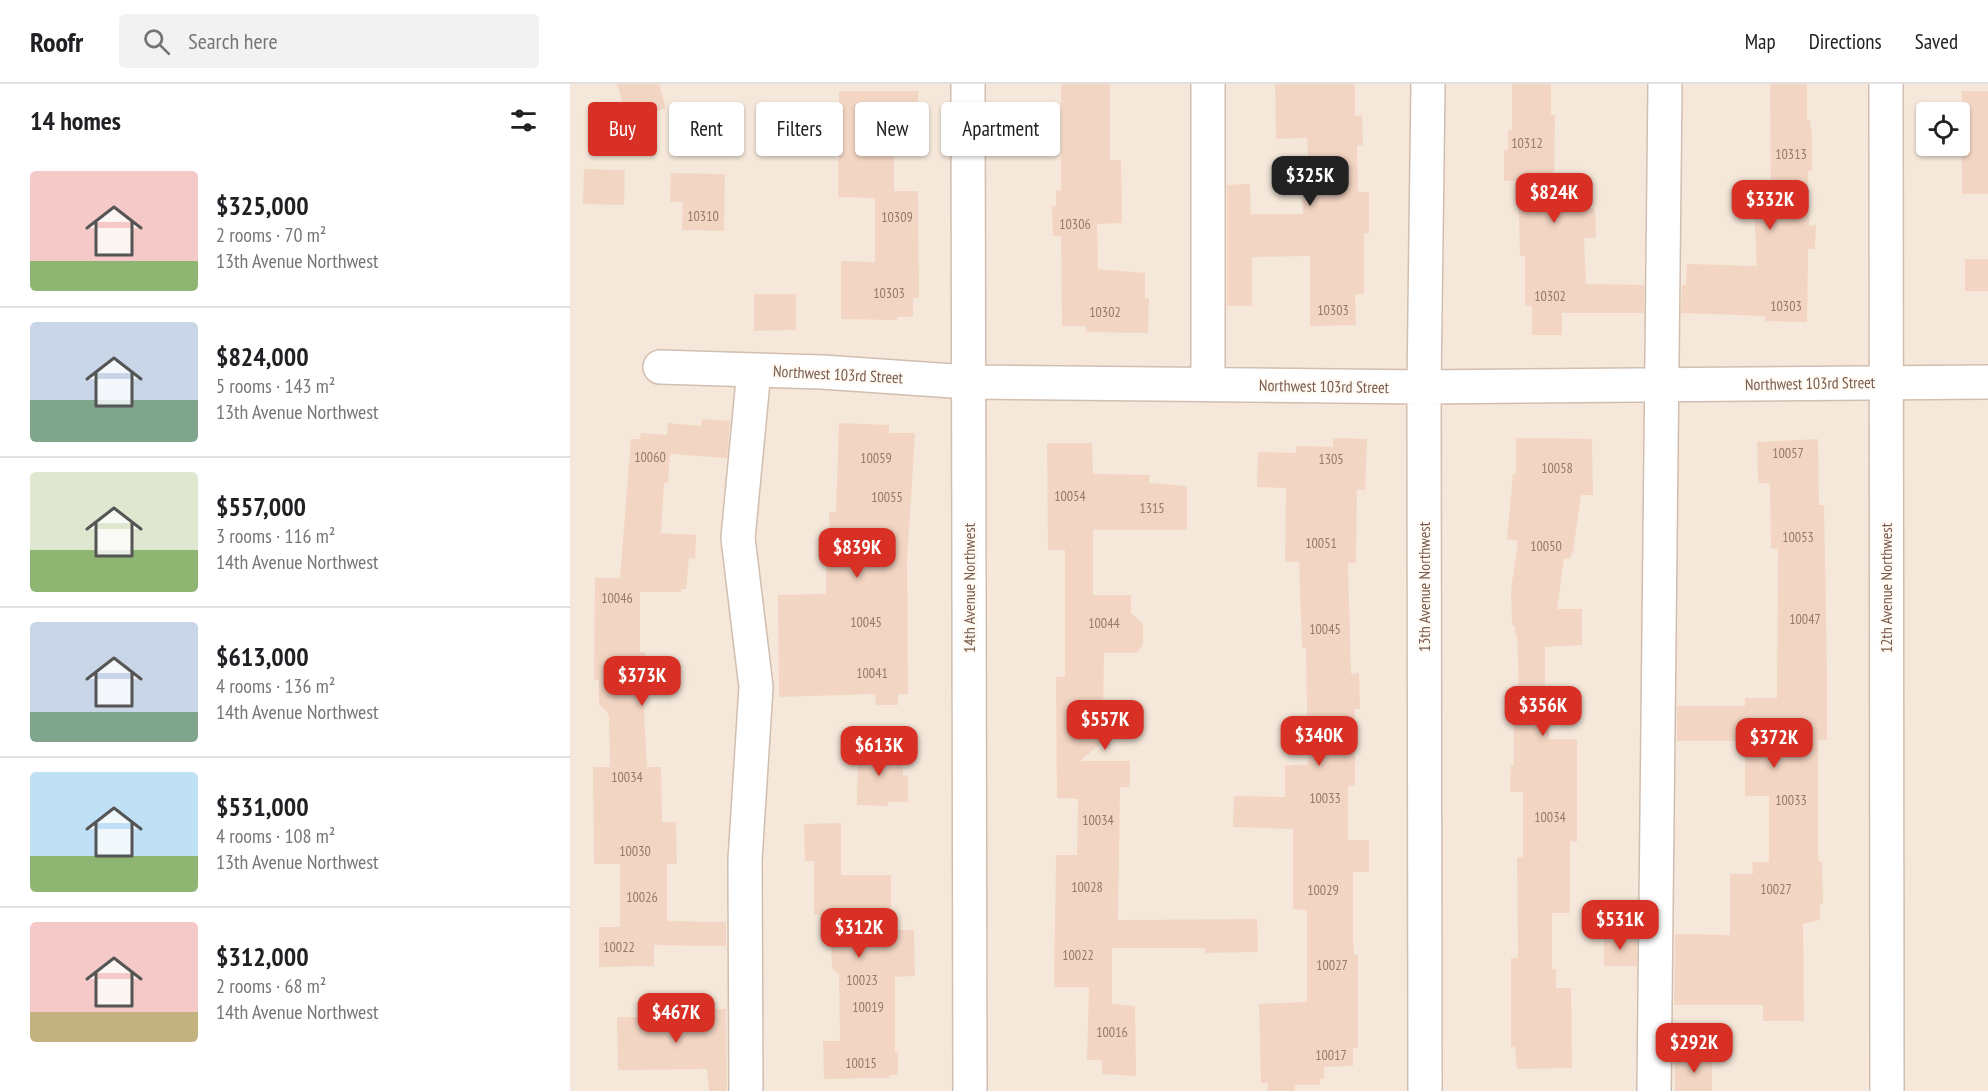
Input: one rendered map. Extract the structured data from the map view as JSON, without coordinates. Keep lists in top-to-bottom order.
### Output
{
  "streets": {
    "street": [
      "Northwest 103rd Street",
      "13th Avenue Northwest",
      "14th Avenue Northwest",
      "12th Avenue Northwest"
    ]
  },
  "crossings": [
    ["Northwest 103rd Street", "13th Avenue Northwest"],
    ["Northwest 103rd Street", "14th Avenue Northwest"],
    ["Northwest 103rd Street", "12th Avenue Northwest"]
  ],
  "house_numbers": [
    "10312",
    "10313",
    "10310",
    "10309",
    "10306",
    "10303",
    "10302",
    "10303",
    "10303",
    "10302",
    "10057",
    "10060",
    "10059",
    "1305",
    "10058",
    "10054",
    "10055",
    "1315",
    "10053",
    "10051",
    "10050",
    "10046",
    "10047",
    "10045",
    "10044",
    "10045",
    "10041",
    "10034",
    "10033",
    "10033",
    "10034",
    "10034",
    "10030",
    "10028",
    "10027",
    "10029",
    "10026",
    "10022",
    "10022",
    "10027",
    "10023",
    "10019",
    "10016",
    "10017",
    "10015"
  ],
  "page": {
    "header": "Roofr",
    "search": "Search here",
    "nav": ["Map", "Directions", "Saved"],
    "heading": "14 homes",
    "chip": [
      "Buy",
      "Rent",
      "Filters",
      "New",
      "Apartment"
    ],
    "list": [
      {
        "name": "$325,000",
        "note": "2 rooms · 70 m² · 13th Avenue Northwest"
      },
      {
        "name": "$824,000",
        "note": "5 rooms · 143 m² · 13th Avenue Northwest"
      },
      {
        "name": "$557,000",
        "note": "3 rooms · 116 m² · 14th Avenue Northwest"
      },
      {
        "name": "$613,000",
        "note": "4 rooms · 136 m² · 14th Avenue Northwest"
      },
      {
        "name": "$531,000",
        "note": "4 rooms · 108 m² · 13th Avenue Northwest"
      },
      {
        "name": "$312,000",
        "note": "2 rooms · 68 m² · 14th Avenue Northwest"
      }
    ],
    "price": [
      "$325K",
      "$824K",
      "$332K",
      "$839K",
      "$373K",
      "$356K",
      "$557K",
      "$340K",
      "$372K",
      "$613K",
      "$531K",
      "$312K",
      "$467K",
      "$292K"
    ]
  }
}
